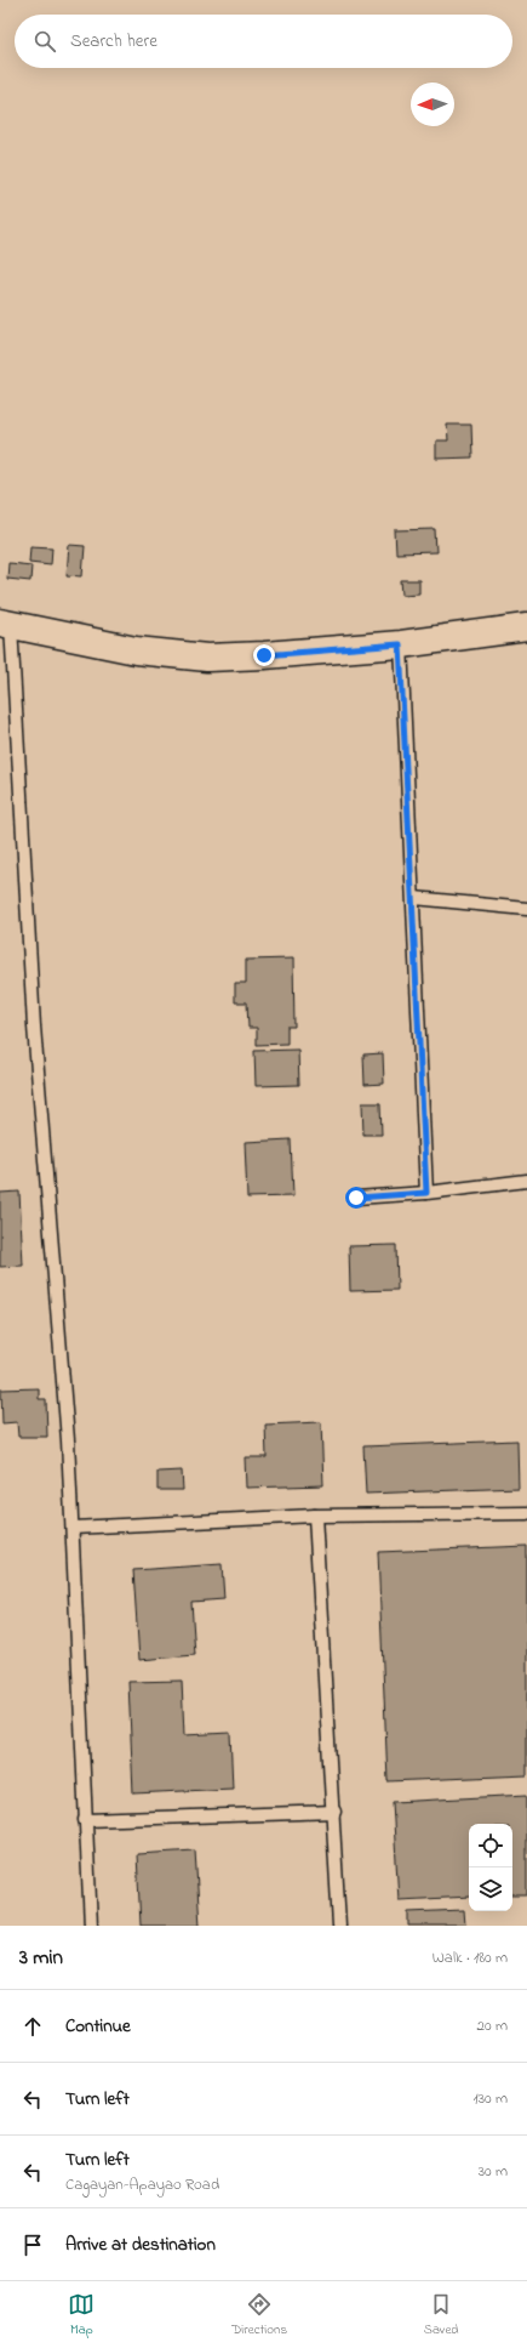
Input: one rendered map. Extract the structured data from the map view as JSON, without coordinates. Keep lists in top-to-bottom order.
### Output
{
  "north": "left",
  "page": {
    "search": "Search here",
    "heading": ["3 min", "Walk · 180 m"],
    "list": [
      ["Continue", "20 m"],
      ["Turn left", "130 m"],
      ["Turn left", "Cagayan-Apayao Road", "30 m"],
      "Arrive at destination"
    ],
    "nav": ["Map", "Directions", "Saved"]
  }
}
